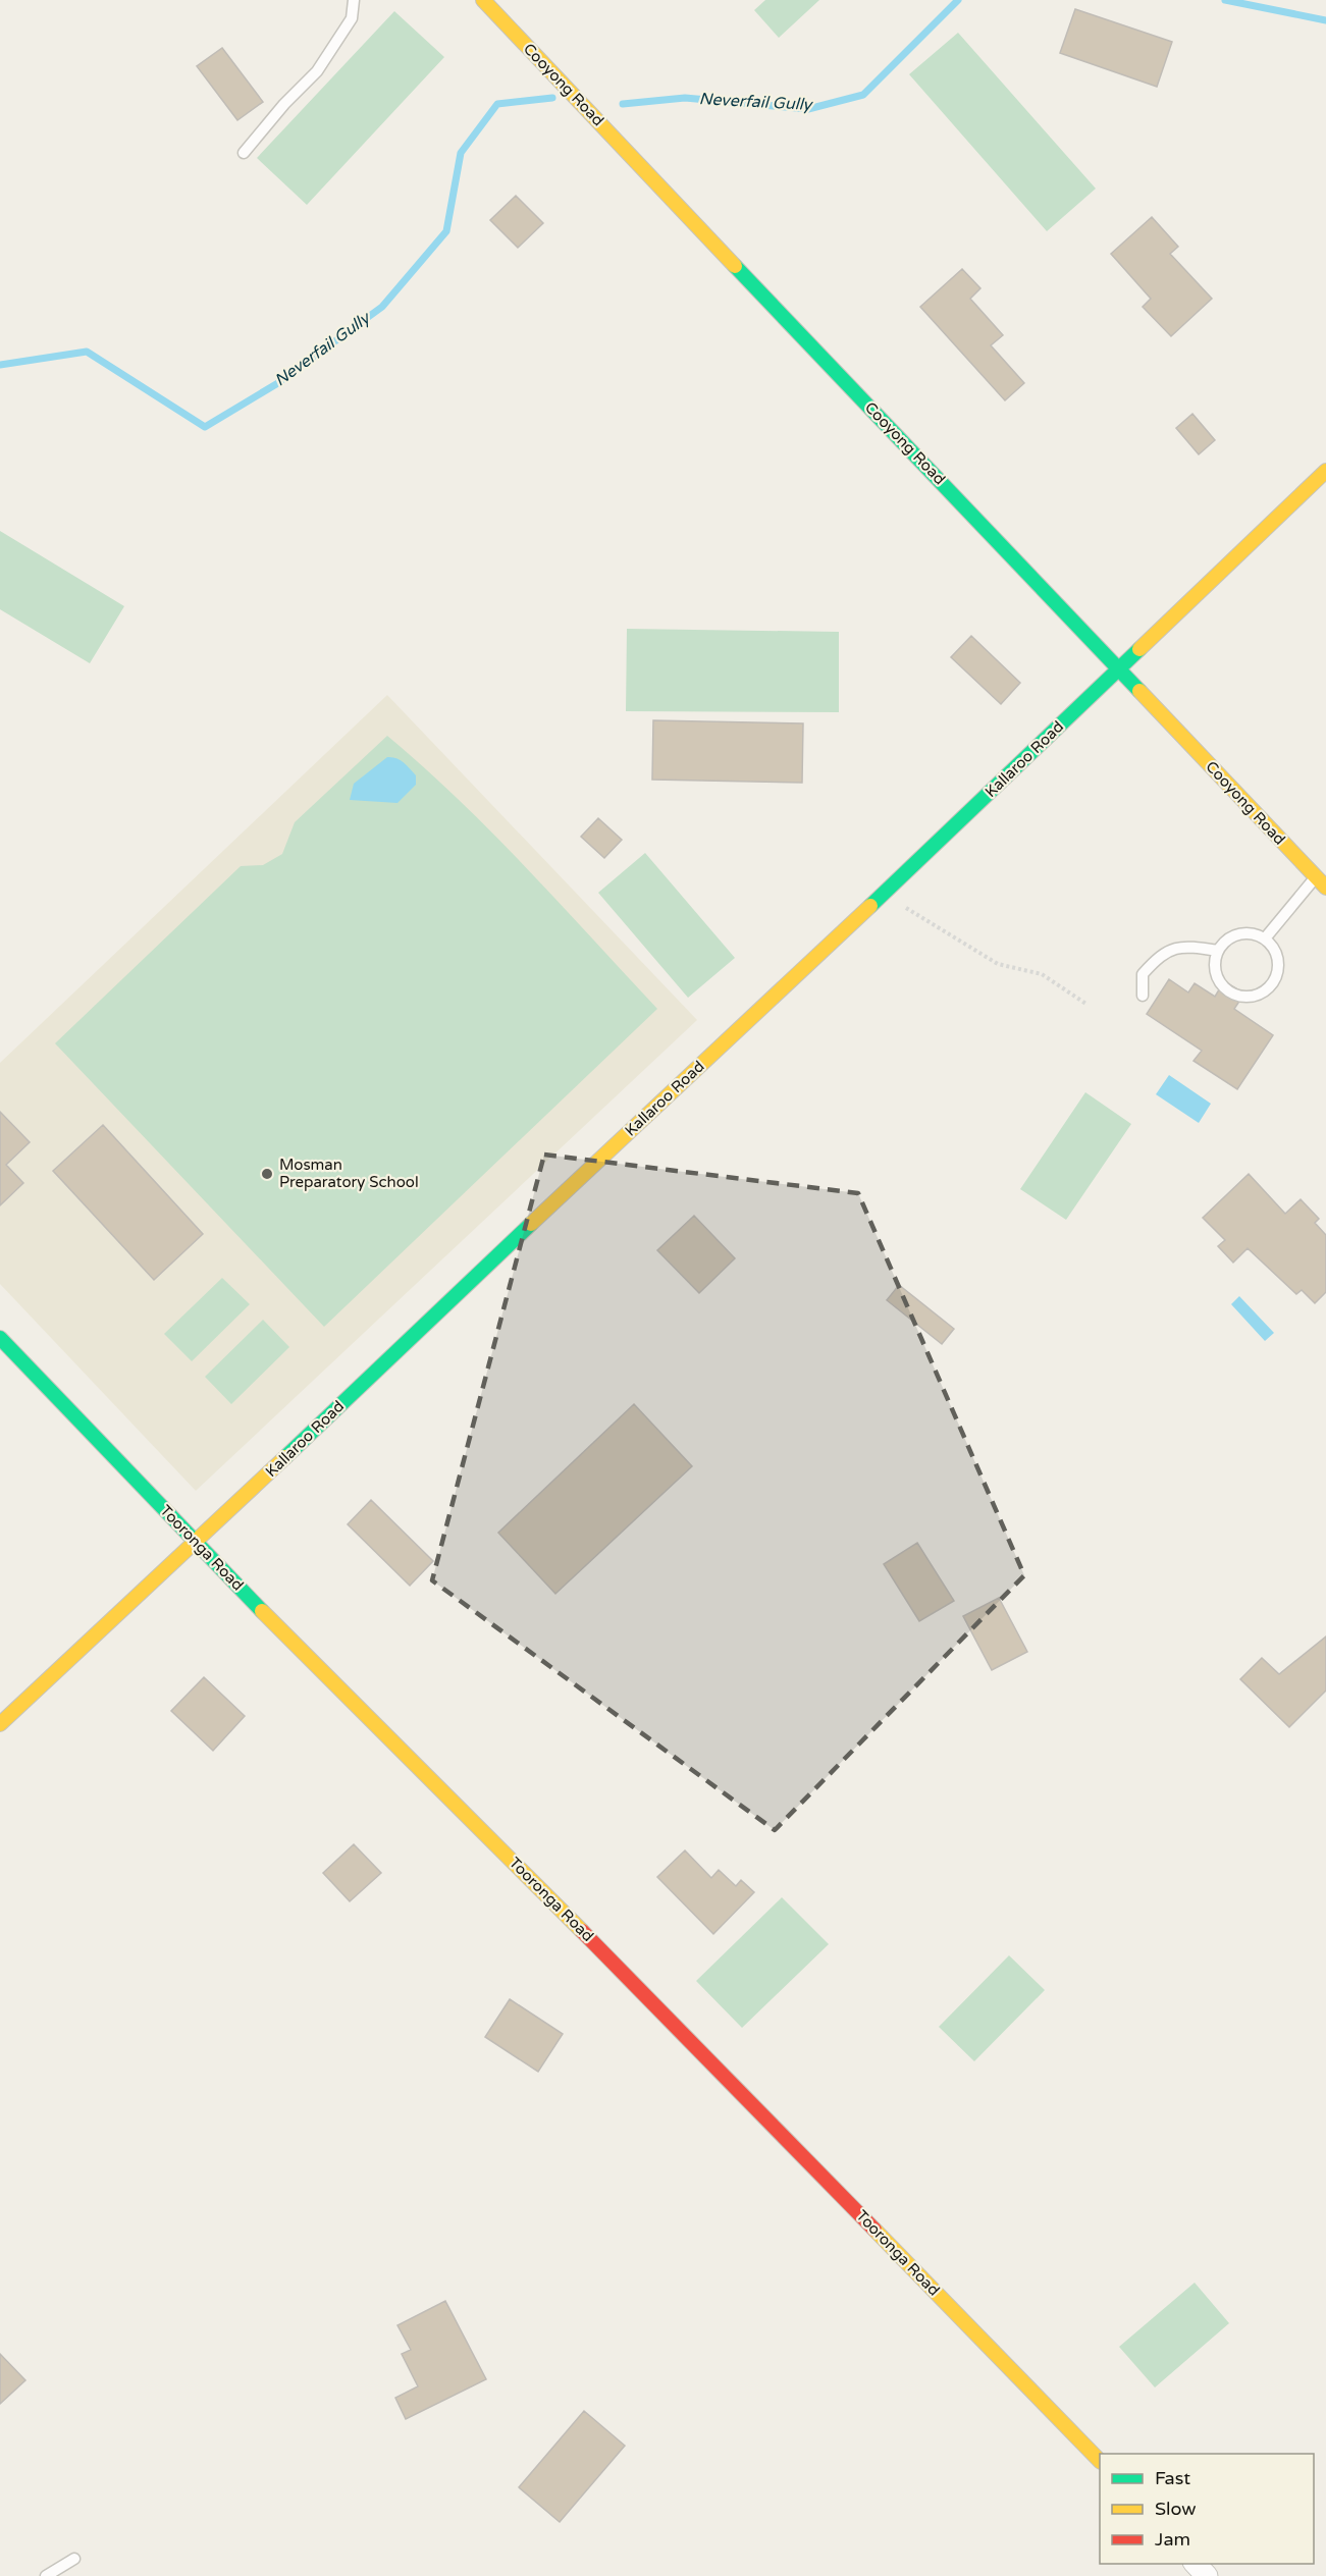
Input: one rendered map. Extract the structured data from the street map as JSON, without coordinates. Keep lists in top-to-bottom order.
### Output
{
  "streets": {
    "street": ["Cooyong Road", "Kallaroo Road", "Tooronga Road"]
  },
  "crossings": [
    ["Cooyong Road", "Kallaroo Road"],
    ["Kallaroo Road", "Tooronga Road"]
  ],
  "water": ["Neverfail Gully"],
  "places": ["Mosman Preparatory School"],
  "legend": ["Fast", "Slow", "Jam"]
}
